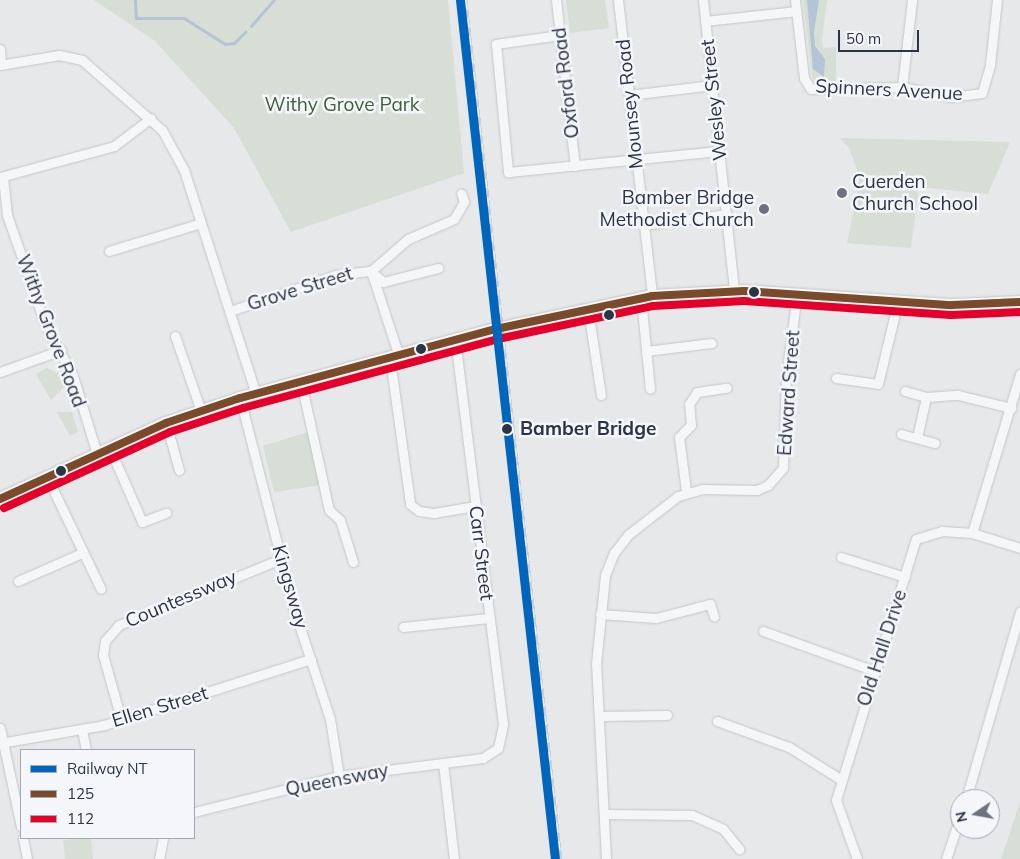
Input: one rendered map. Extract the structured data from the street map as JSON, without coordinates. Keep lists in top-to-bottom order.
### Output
{
  "streets": {
    "street": [
      "Oxford Road",
      "Spinners Avenue",
      "Wesley Street",
      "Mounsey Road",
      "Grove Street",
      "Withy Grove Road",
      "Edward Street",
      "Carr Street",
      "Kingsway",
      "Countessway",
      "Old Hall Drive",
      "Ellen Street",
      "Queensway"
    ]
  },
  "crossings": [
    ["Carr Street", "Queensway"],
    ["Kingsway", "Countessway"],
    ["Kingsway", "Ellen Street"],
    ["Kingsway", "Queensway"],
    ["Countessway", "Ellen Street"]
  ],
  "parks": ["Withy Grove Park"],
  "places": ["Cuerden Church School", "Bamber Bridge Methodist Church", "Bamber Bridge"],
  "lines": ["rail line NT", "transit line 125", "transit line 112"],
  "legend": ["Railway NT", "125", "112"],
  "scale_bar": "50 m",
  "north": "left"
}
